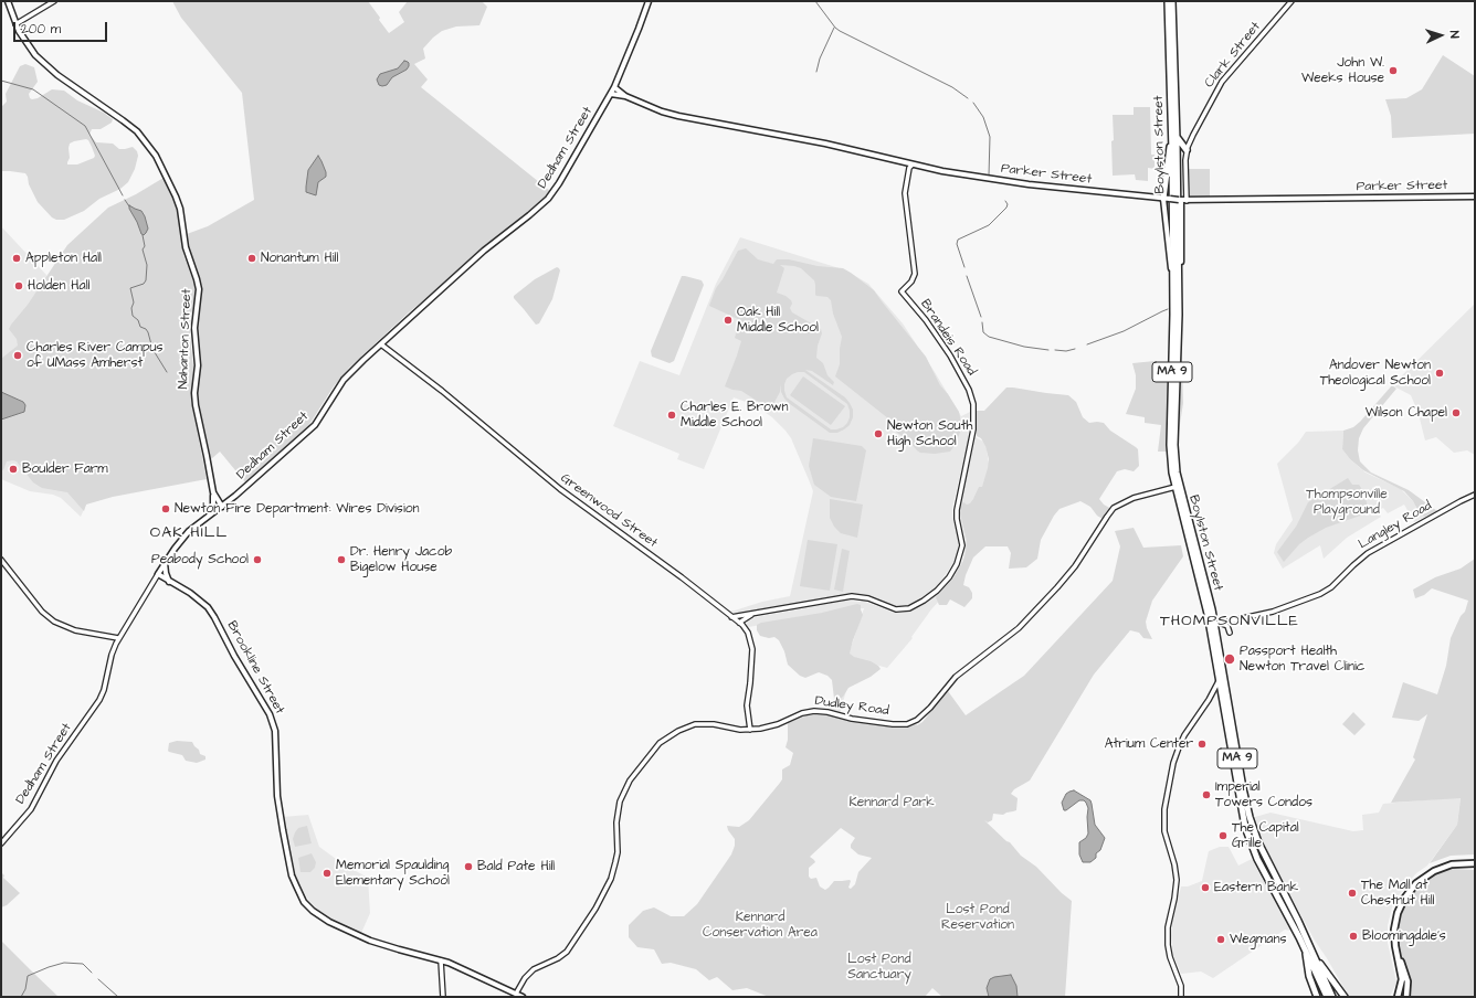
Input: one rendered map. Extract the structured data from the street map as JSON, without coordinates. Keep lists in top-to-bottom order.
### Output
{
  "streets": {
    "highway": ["Boylston Street", "MA 9"],
    "main road": [
      "Dedham Street",
      "Parker Street",
      "Nahanton Street",
      "Brookline Street"
    ],
    "street": [
      "Clark Street",
      "Brandeis Road",
      "Greenwood Street",
      "Langley Road",
      "Dudley Road"
    ]
  },
  "crossings": [
    ["Clark Street", "Boylston Street"],
    ["Boylston Street", "Parker Street"],
    ["Boylston Street", "Langley Road"],
    ["Boylston Street", "Dudley Road"],
    ["Dedham Street", "Parker Street"],
    ["Dedham Street", "Nahanton Street"],
    ["Dedham Street", "Greenwood Street"],
    ["Dedham Street", "Brookline Street"],
    ["Parker Street", "Brandeis Road"],
    ["Brandeis Road", "Greenwood Street"],
    ["Greenwood Street", "Dudley Road"],
    ["Brookline Street", "Dudley Road"]
  ],
  "districts": ["OAK HILL", "THOMPSONVILLE"],
  "parks": [
    "Thompsonville Playground",
    "Kennard Park",
    "Lost Pond Reservation",
    "Kennard Conservation Area",
    "Lost Pond Sanctuary"
  ],
  "places": [
    "John W. Weeks House",
    "Appleton Hall",
    "Nonantum Hill",
    "Holden Hall",
    "Oak Hill Middle School",
    "Charles River Campus of UMass Amherst",
    "Andover Newton Theological School",
    "Wilson Chapel",
    "Charles E. Brown Middle School",
    "Newton South High School",
    "Boulder Farm",
    "Newton Fire Department: Wires Division",
    "Peabody School",
    "Dr. Henry Jacob Bigelow House",
    "Passport Health Newton Travel Clinic",
    "Atrium Center",
    "Imperial Towers Condos",
    "The Capital Grille",
    "Bald Pate Hill",
    "Memorial Spaulding Elementary School",
    "Eastern Bank",
    "The Mall at Chestnut Hill",
    "Bloomingdale's",
    "Wegmans"
  ],
  "scale_bar": "200 m",
  "north": "right"
}
